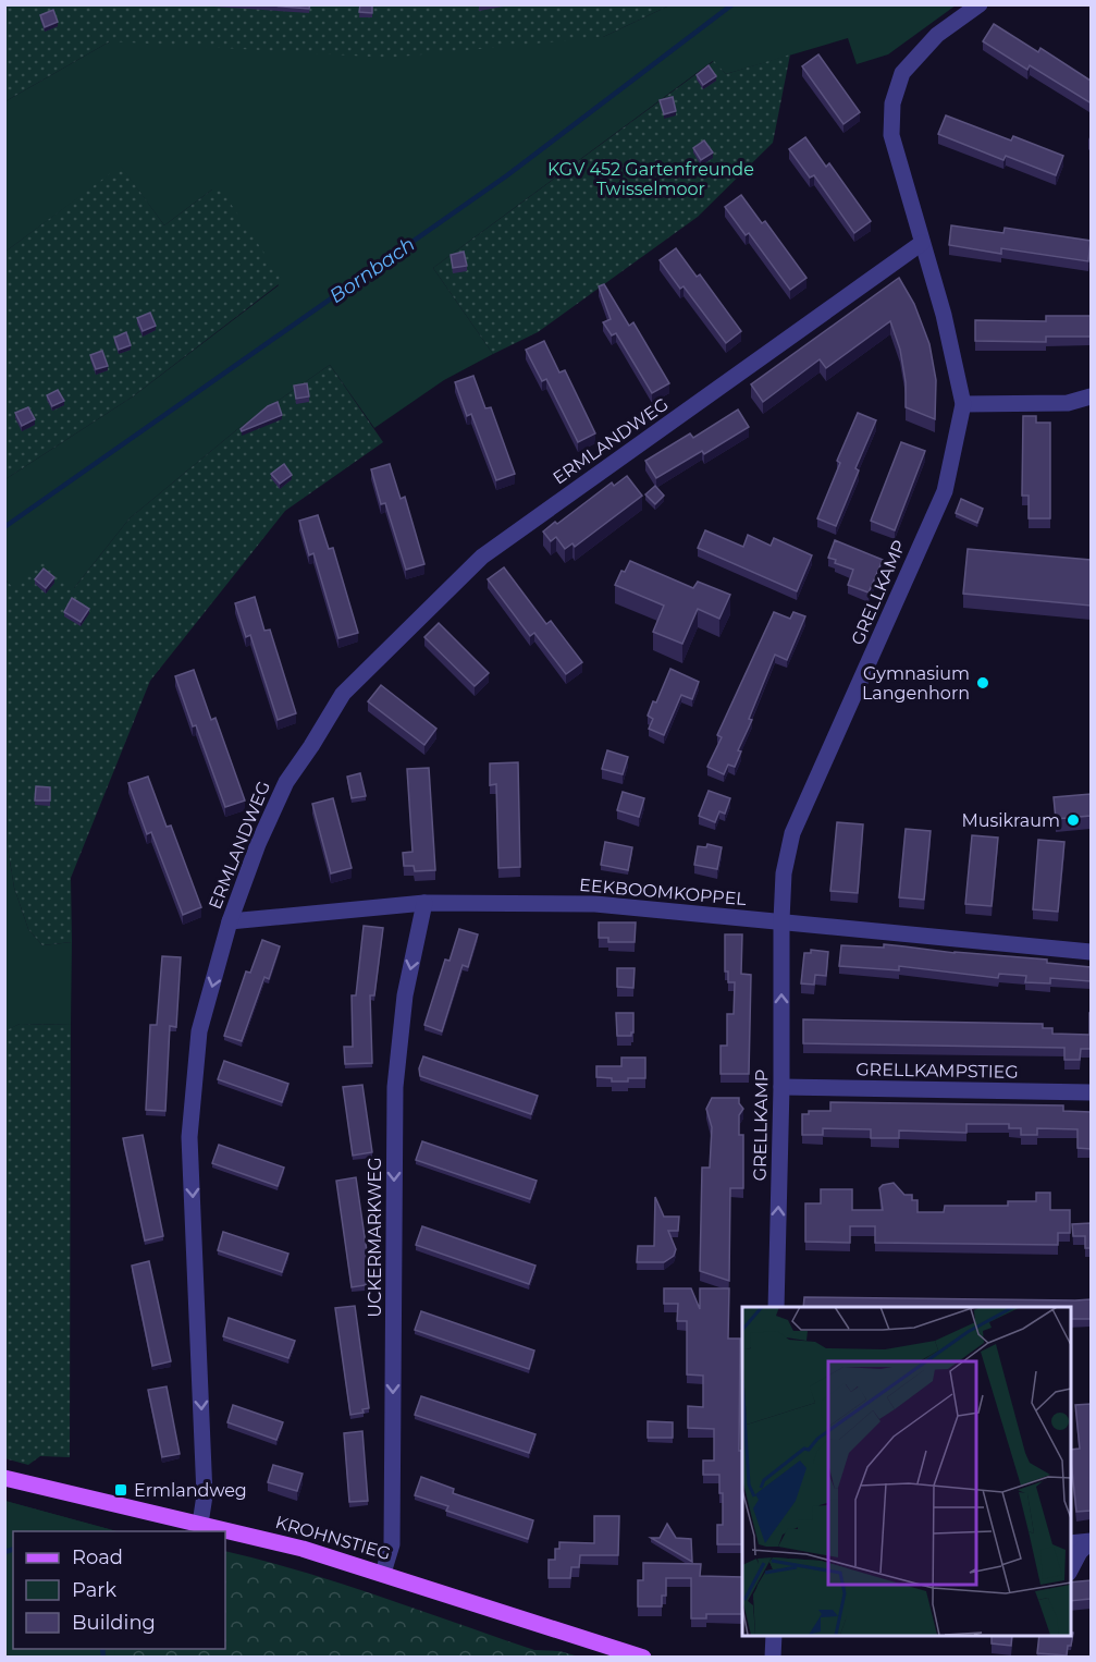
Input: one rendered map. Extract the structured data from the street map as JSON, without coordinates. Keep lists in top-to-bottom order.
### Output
{
  "streets": {
    "main road": ["KROHNSTIEG"],
    "street": [
      "ERMLANDWEG",
      "GRELLKAMP",
      "EEKBOOMKOPPEL",
      "GRELLKAMPSTIEG",
      "UCKERMARKWEG"
    ]
  },
  "crossings": [
    ["ERMLANDWEG", "GRELLKAMP"],
    ["ERMLANDWEG", "EEKBOOMKOPPEL"],
    ["ERMLANDWEG", "KROHNSTIEG"],
    ["GRELLKAMP", "EEKBOOMKOPPEL"],
    ["GRELLKAMP", "GRELLKAMPSTIEG"],
    ["EEKBOOMKOPPEL", "UCKERMARKWEG"],
    ["UCKERMARKWEG", "KROHNSTIEG"]
  ],
  "one_way": ["ERMLANDWEG", "UCKERMARKWEG"],
  "water": ["Bornbach"],
  "parks": ["KGV 452 Gartenfreunde Twisselmoor"],
  "places": {
    "other": ["Gymnasium Langenhorn", "Musikraum"],
    "transit": ["Ermlandweg"]
  },
  "legend": ["Road", "Park", "Building"]
}
